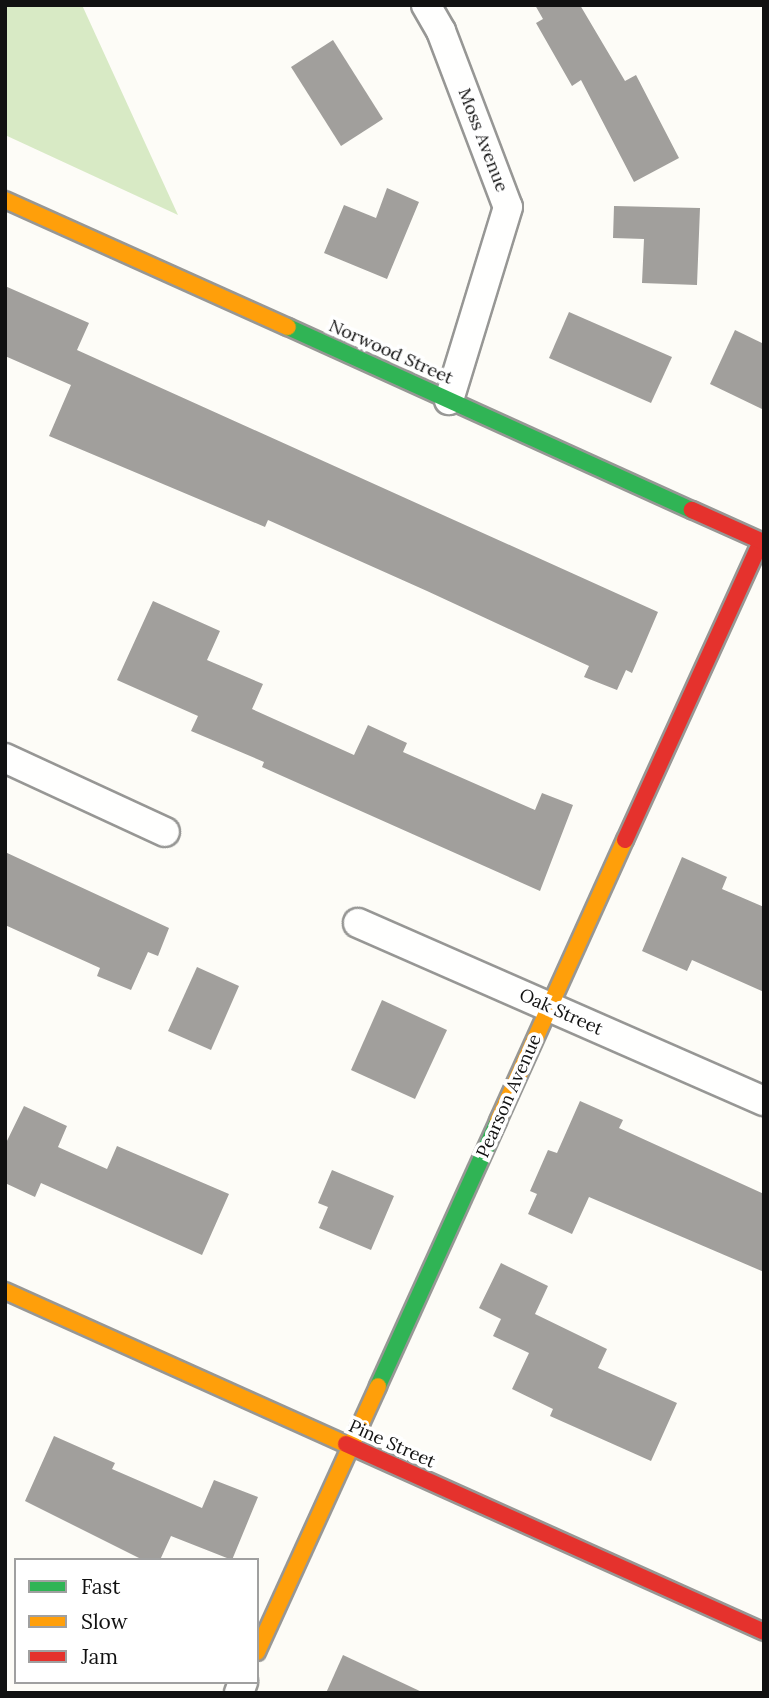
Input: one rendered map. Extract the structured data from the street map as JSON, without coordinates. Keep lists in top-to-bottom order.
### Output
{
  "streets": {
    "street": [
      "Moss Avenue",
      "Norwood Street",
      "Oak Street",
      "Pearson Avenue",
      "Pine Street"
    ]
  },
  "crossings": [
    ["Moss Avenue", "Norwood Street"],
    ["Norwood Street", "Pearson Avenue"],
    ["Oak Street", "Pearson Avenue"],
    ["Pearson Avenue", "Pine Street"]
  ],
  "legend": ["Fast", "Slow", "Jam"]
}
